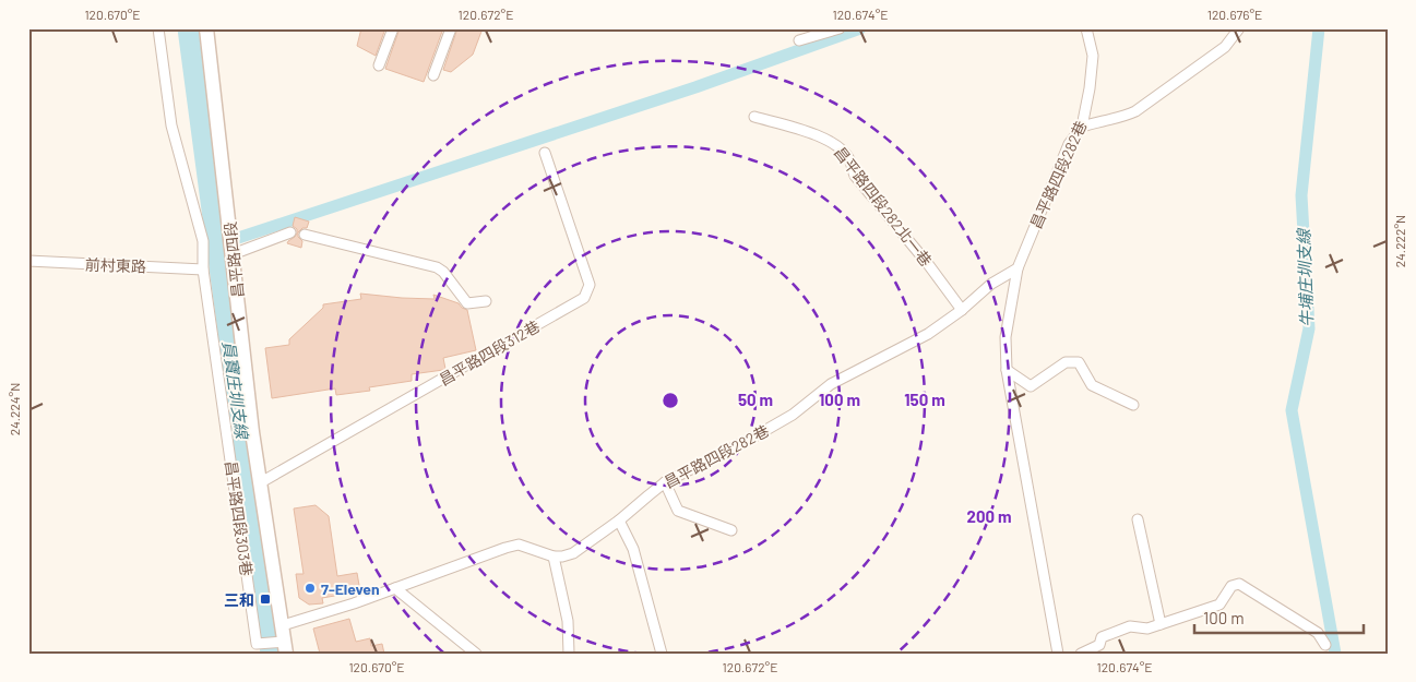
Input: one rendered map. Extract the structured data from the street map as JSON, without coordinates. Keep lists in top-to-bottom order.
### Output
{
  "streets": {
    "street": [
      "昌平路四段282巷",
      "昌平路四段282北一巷",
      "昌平路四段",
      "前村東路",
      "昌平路四段312巷",
      "昌平路四段303巷"
    ]
  },
  "crossings": [
    ["昌平路四段282巷", "昌平路四段282北一巷"],
    ["昌平路四段", "昌平路四段312巷"],
    ["昌平路四段", "昌平路四段303巷"],
    ["前村東路", "昌平路四段303巷"]
  ],
  "water": ["牛埔庄圳支線", "員寶庄圳支線"],
  "places": {
    "other": ["7-Eleven"],
    "transit": ["三和"]
  },
  "scale_bar": "100 m",
  "coordinates": [
    "120.670°E",
    "120.672°E",
    "120.674°E",
    "120.676°E",
    "24.222°N",
    "24.224°N"
  ],
  "rings": [
    "50 m",
    "100 m",
    "150 m",
    "200 m"
  ]
}
